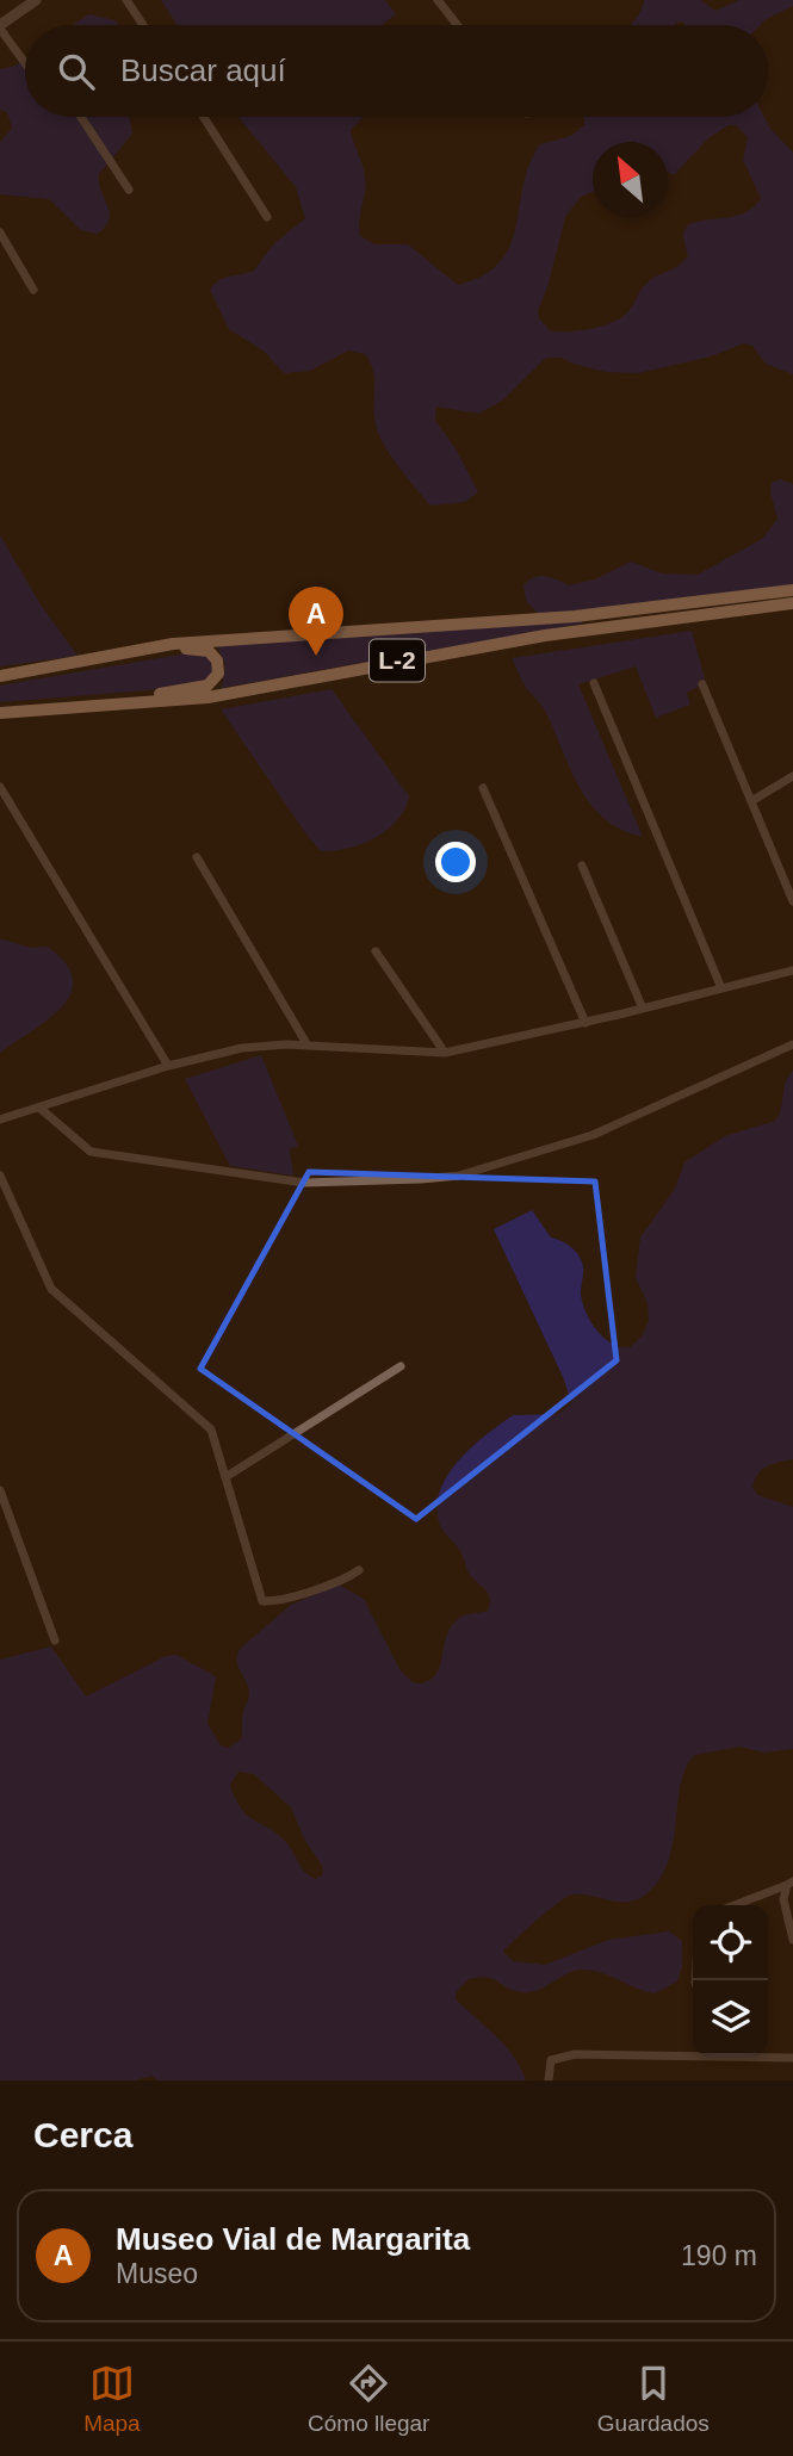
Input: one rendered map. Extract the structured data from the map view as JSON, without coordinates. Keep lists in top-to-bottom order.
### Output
{
  "streets": {
    "main road": ["L-2"]
  },
  "north": "top left",
  "page": {
    "search": "Buscar aquí",
    "pins": "A",
    "heading": "Cerca",
    "list": [
      {
        "mark": "A",
        "name": "Museo Vial de Margarita",
        "note": "Museo",
        "value": "190 m"
      }
    ],
    "nav": ["Mapa", "Cómo llegar", "Guardados"]
  }
}
